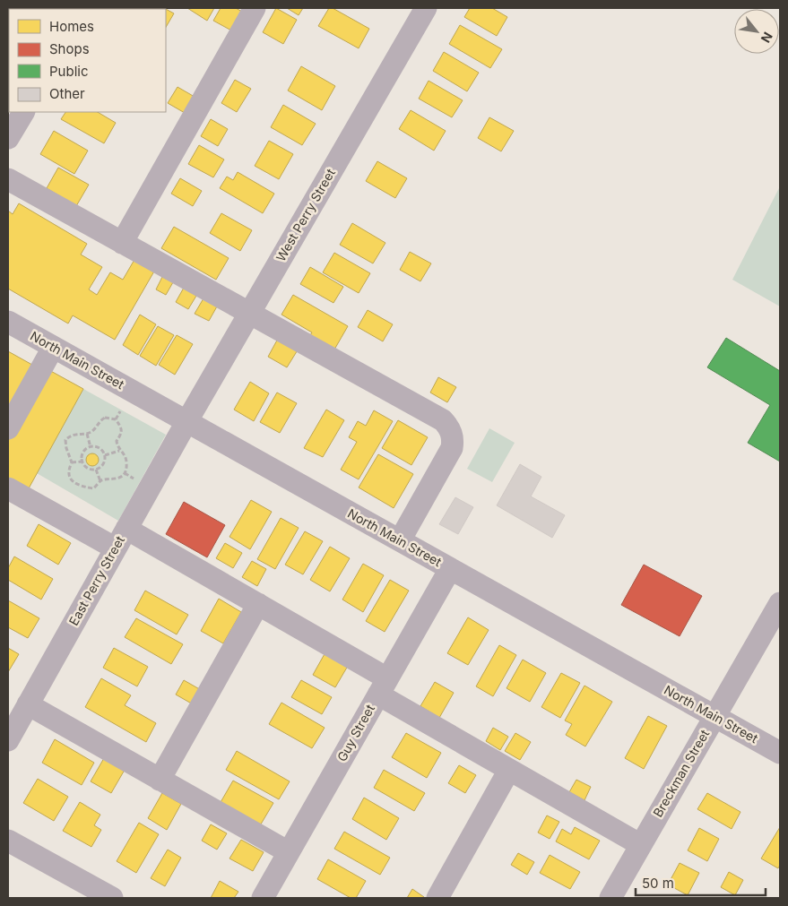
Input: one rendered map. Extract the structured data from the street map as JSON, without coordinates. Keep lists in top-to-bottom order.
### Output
{
  "streets": {
    "street": [
      "West Perry Street",
      "North Main Street",
      "East Perry Street",
      "Guy Street",
      "Breckman Street"
    ]
  },
  "crossings": [
    ["West Perry Street", "North Main Street"],
    ["West Perry Street", "East Perry Street"],
    ["North Main Street", "East Perry Street"],
    ["North Main Street", "Guy Street"],
    ["North Main Street", "Breckman Street"]
  ],
  "legend": [
    "Homes",
    "Shops",
    "Public",
    "Other"
  ],
  "scale_bar": "50 m",
  "north": "bottom right"
}
